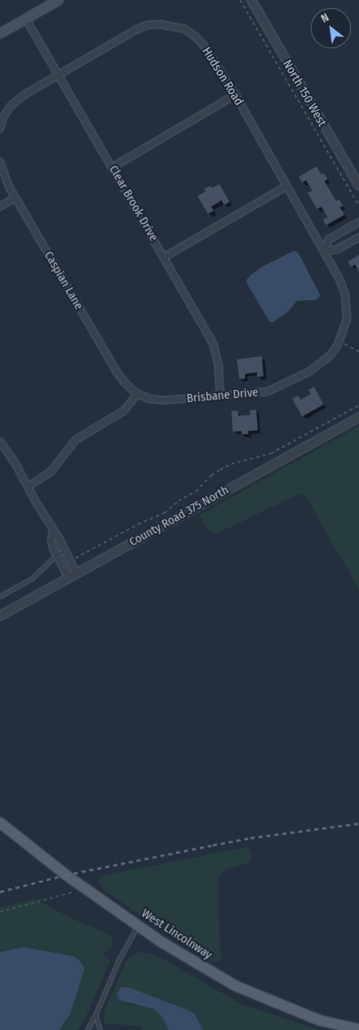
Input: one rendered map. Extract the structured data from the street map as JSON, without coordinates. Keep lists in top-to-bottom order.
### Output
{
  "streets": {
    "main road": ["West Lincolnway"],
    "street": [
      "Hudson Road",
      "North 150 West",
      "Clear Brook Drive",
      "Caspian Lane",
      "Brisbane Drive",
      "County Road 375 North"
    ]
  },
  "crossings": [
    ["Hudson Road", "Clear Brook Drive"],
    ["Hudson Road", "Brisbane Drive"],
    ["Clear Brook Drive", "Brisbane Drive"],
    ["Caspian Lane", "Brisbane Drive"]
  ],
  "north": "top left"
}
